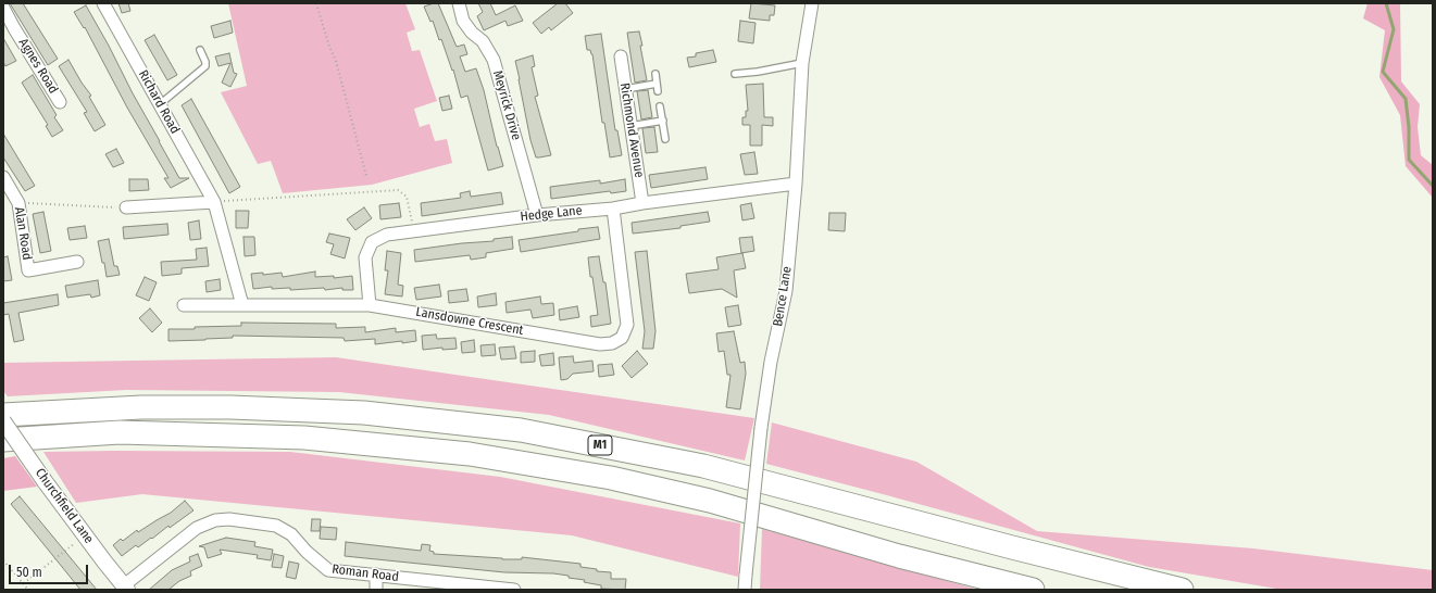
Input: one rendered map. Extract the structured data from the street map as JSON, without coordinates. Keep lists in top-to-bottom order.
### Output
{
  "streets": {
    "highway": ["M1"],
    "street": [
      "Agnes Road",
      "Richard Road",
      "Meyrick Drive",
      "Richmond Avenue",
      "Hedge Lane",
      "Alan Road",
      "Bence Lane",
      "Lansdowne Crescent",
      "Churchfield Lane",
      "Roman Road"
    ]
  },
  "crossings": [
    ["Richard Road", "Lansdowne Crescent"],
    ["Meyrick Drive", "Hedge Lane"],
    ["Richmond Avenue", "Hedge Lane"],
    ["Hedge Lane", "Bence Lane"],
    ["Hedge Lane", "Lansdowne Crescent"],
    ["Churchfield Lane", "Roman Road"]
  ],
  "scale_bar": "50 m"
}
